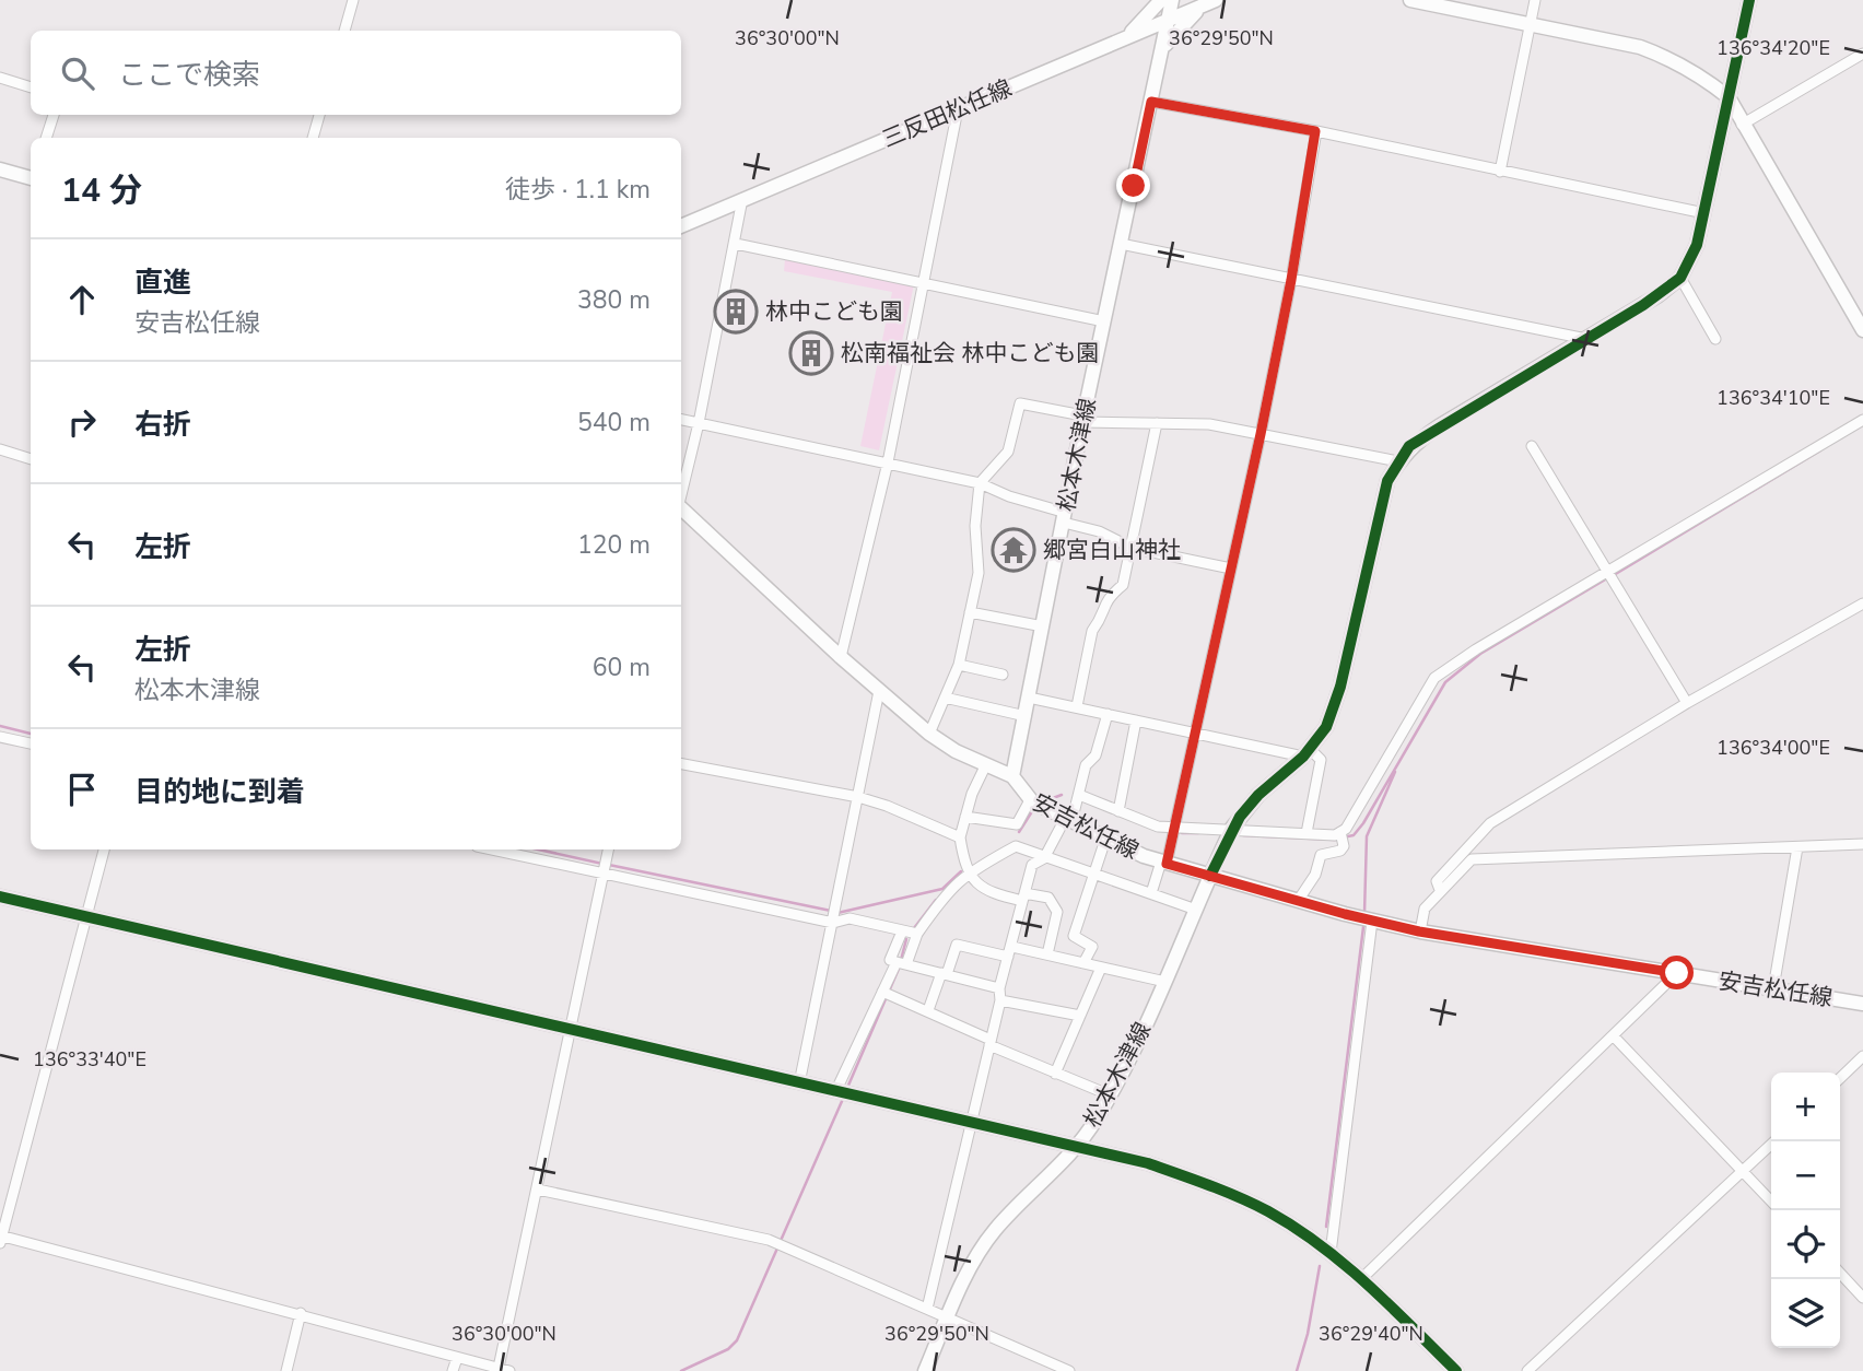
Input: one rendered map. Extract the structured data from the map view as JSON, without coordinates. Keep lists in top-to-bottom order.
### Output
{
  "streets": {
    "main road": ["三反田松任線", "松本木津線", "安吉松任線"]
  },
  "crossings": [
    ["三反田松任線", "松本木津線"],
    ["松本木津線", "安吉松任線"]
  ],
  "places": {
    "building": ["林中こども園", "松南福祉会 林中こども園"],
    "temple": ["郷宮白山神社"]
  },
  "page": {
    "search": "ここで検索",
    "heading": ["14 分", "徒歩 · 1.1 km"],
    "list": [
      ["直進", "安吉松任線", "380 m"],
      ["右折", "540 m"],
      ["左折", "120 m"],
      ["左折", "松本木津線", "60 m"],
      "目的地に到着"
    ],
    "map_buttons": ["+", "−"]
  },
  "coordinates": [
    "36°30'00\"N",
    "36°29'50\"N",
    "136°34'20\"E",
    "136°34'10\"E",
    "136°34'00\"E",
    "136°33'40\"E",
    "36°29'40\"N"
  ]
}
